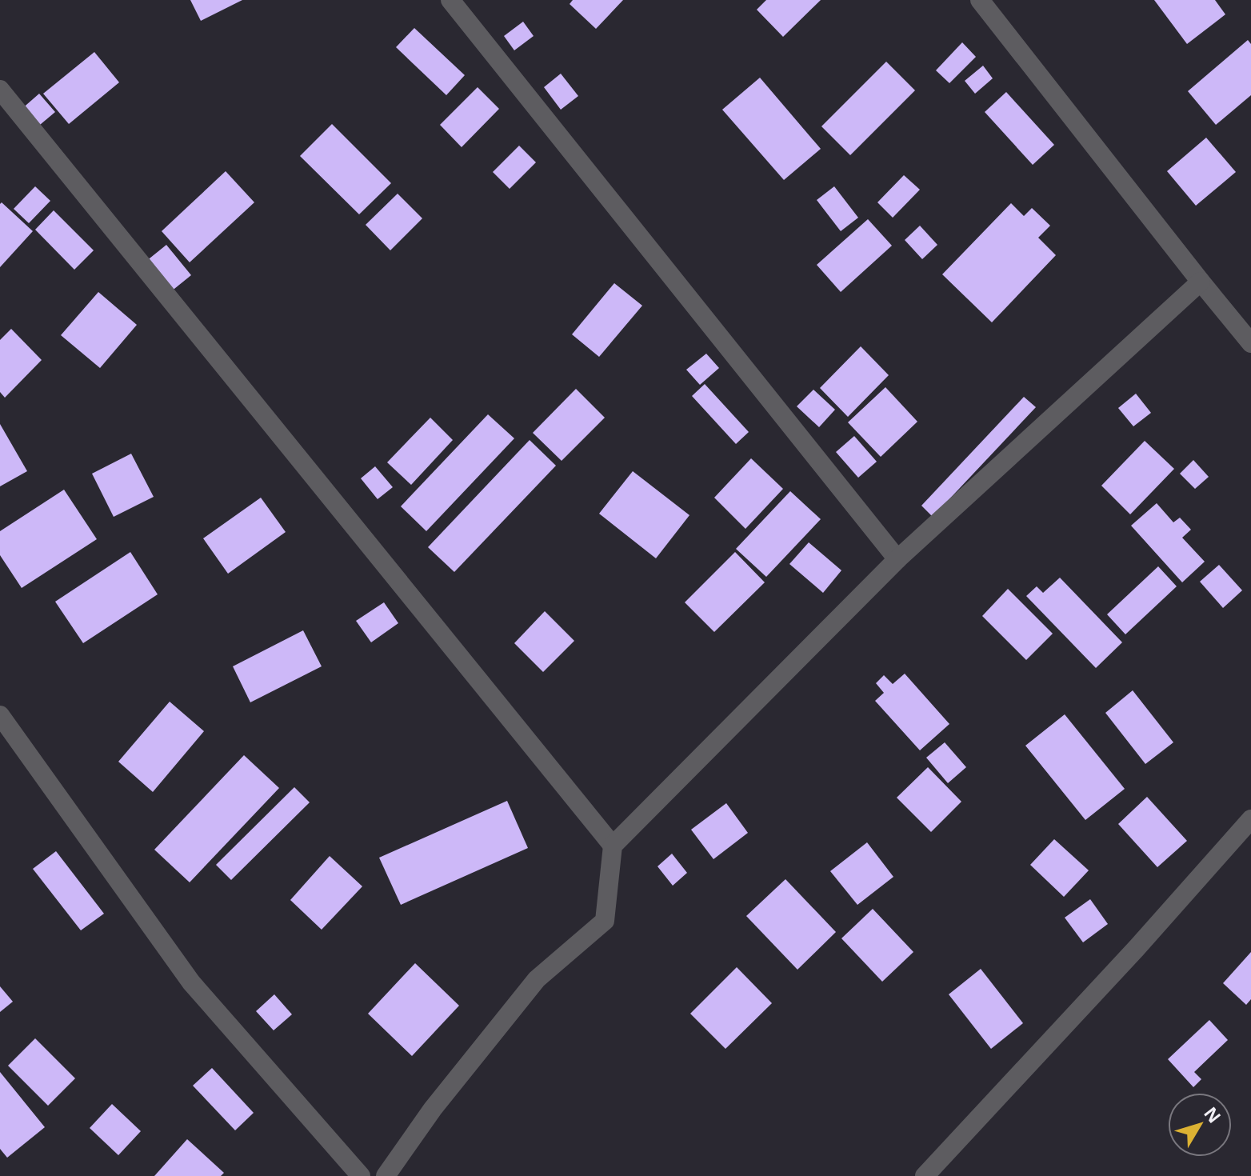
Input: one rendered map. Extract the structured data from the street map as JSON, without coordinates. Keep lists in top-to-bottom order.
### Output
{
  "north": "top right"
}
